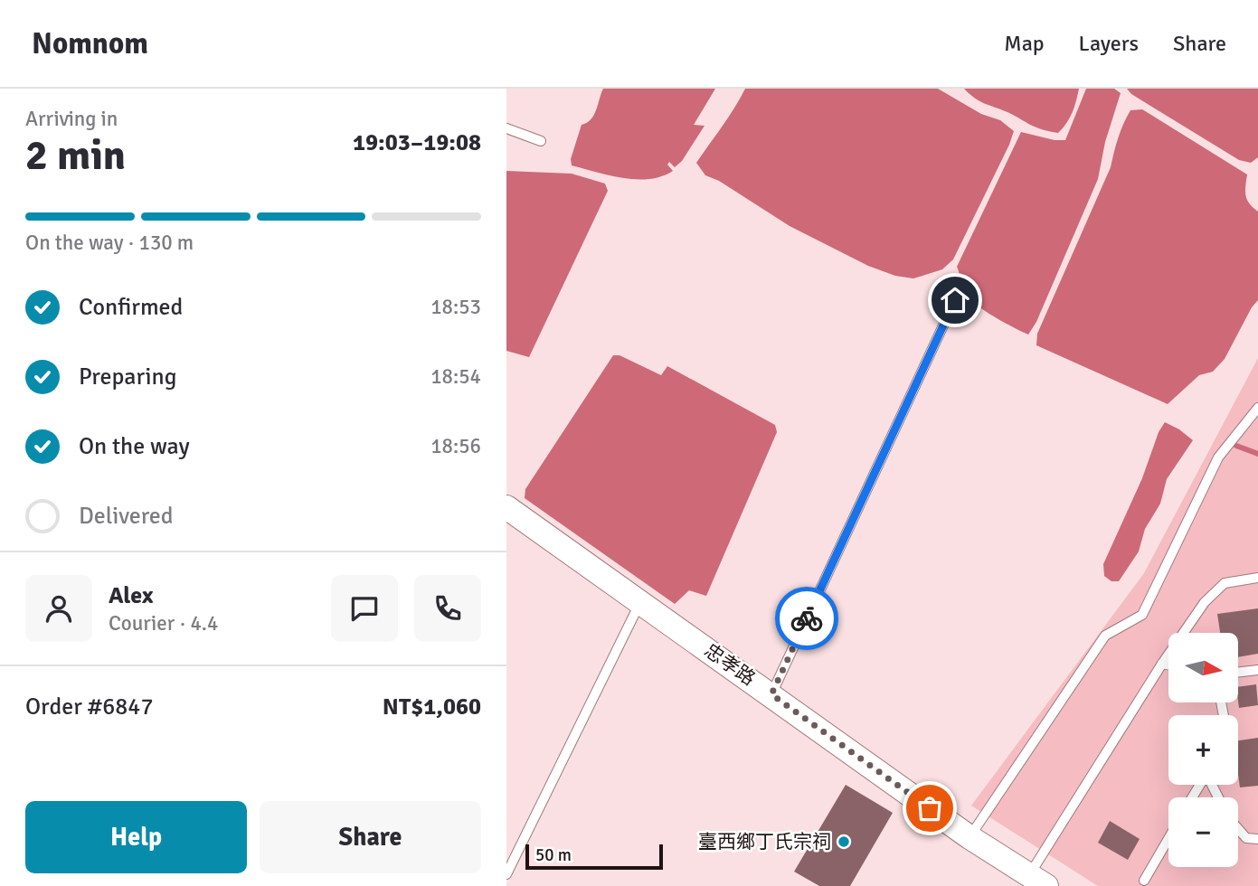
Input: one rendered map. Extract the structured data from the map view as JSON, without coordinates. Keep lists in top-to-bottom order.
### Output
{
  "streets": {
    "street": ["忠孝路"]
  },
  "places": ["臺西鄉丁氏宗祠"],
  "scale_bar": "50 m",
  "north": "right",
  "page": {
    "header": "Nomnom",
    "nav": ["Map", "Layers", "Share"],
    "heading": ["2 min", "Arriving in", "19:03–19:08"],
    "panel": [
      "Alex",
      "Courier · 4.4",
      "Order #6847",
      "NT$1,060"
    ],
    "bar": "On the way · 130 m",
    "list": [
      ["Confirmed", "18:53"],
      ["Preparing", "18:54"],
      ["On the way", "18:56"],
      "Delivered"
    ],
    "map_buttons": ["+", "−"],
    "buttons": ["Help", "Share"],
    "scale": "50 m"
  }
}
